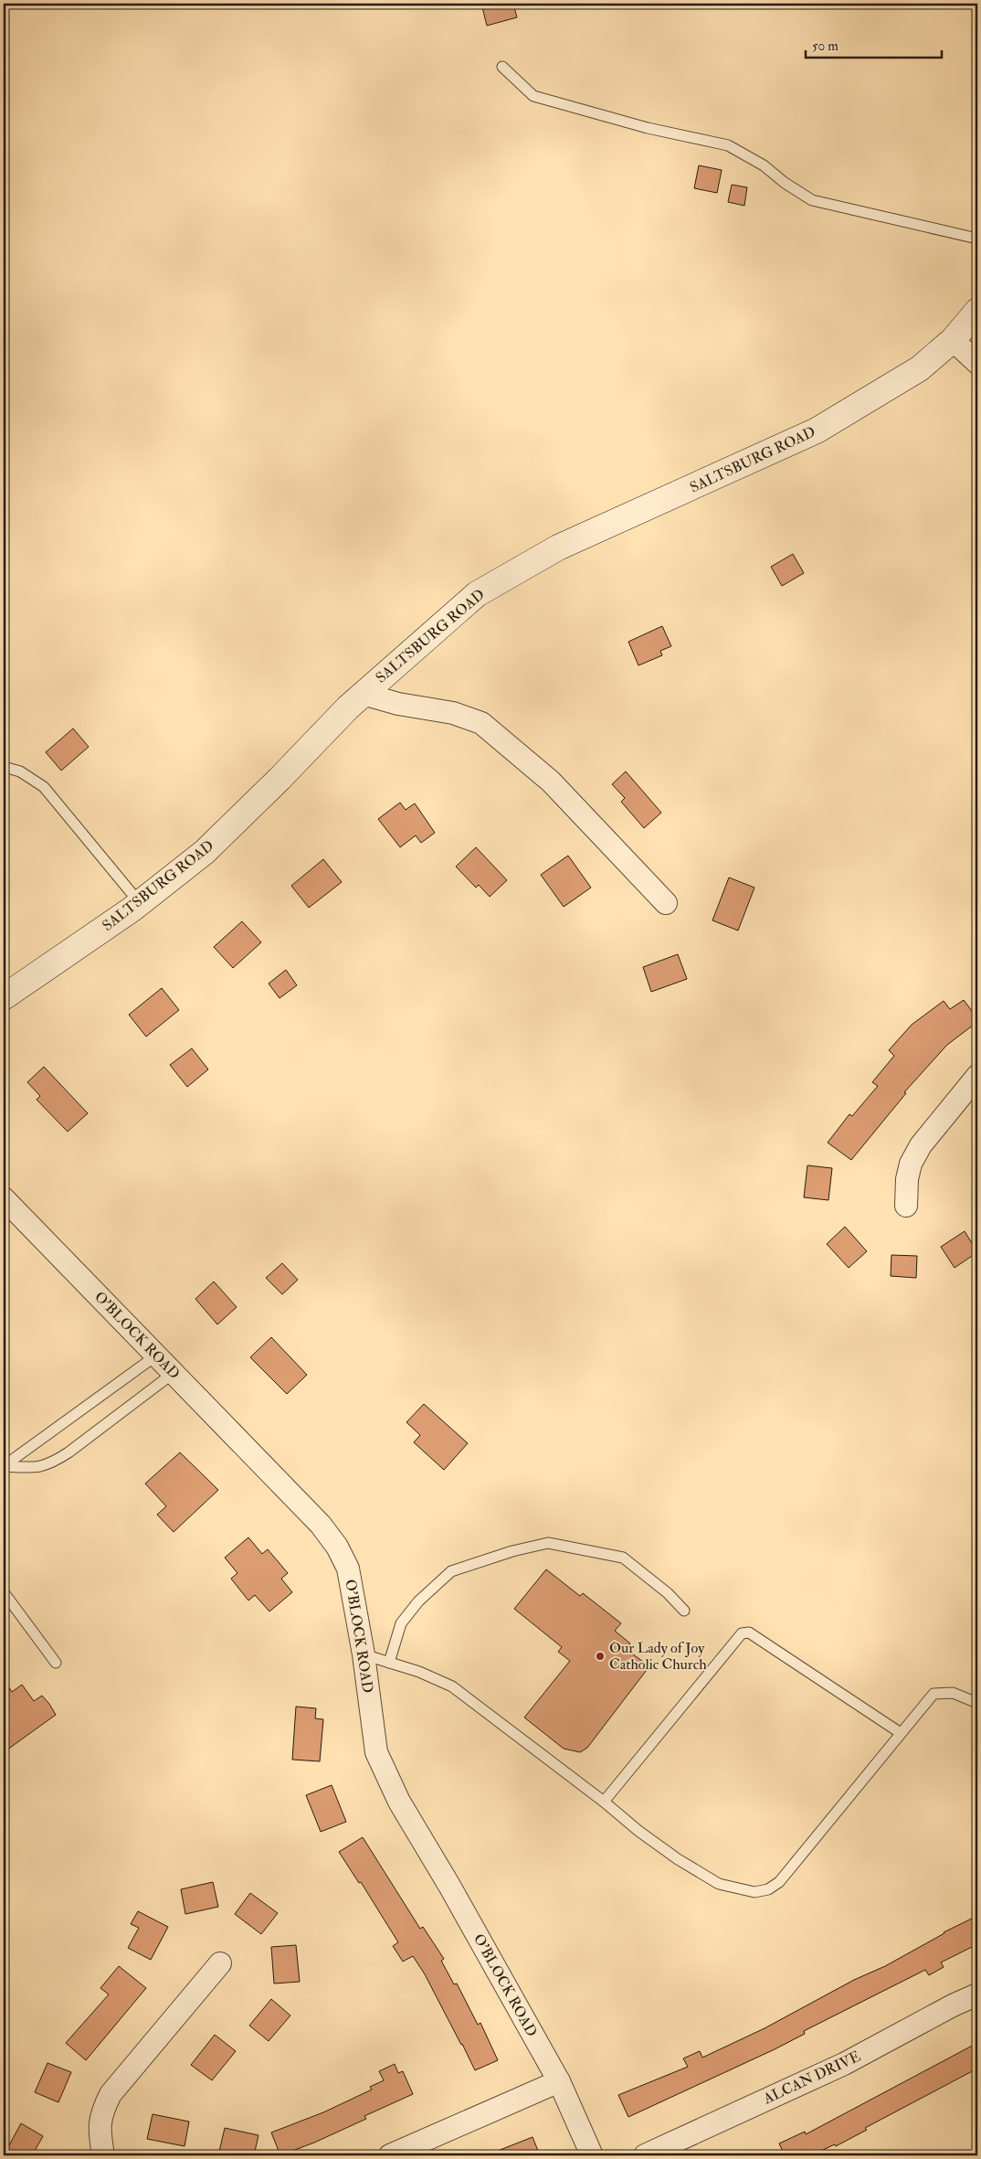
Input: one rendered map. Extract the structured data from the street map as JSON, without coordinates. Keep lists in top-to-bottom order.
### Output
{
  "streets": {
    "main road": ["SALTSBURG ROAD"],
    "street": ["O'BLOCK ROAD", "ALCAN DRIVE"]
  },
  "places": ["Our Lady of Joy Catholic Church"],
  "scale_bar": "50 m"
}
